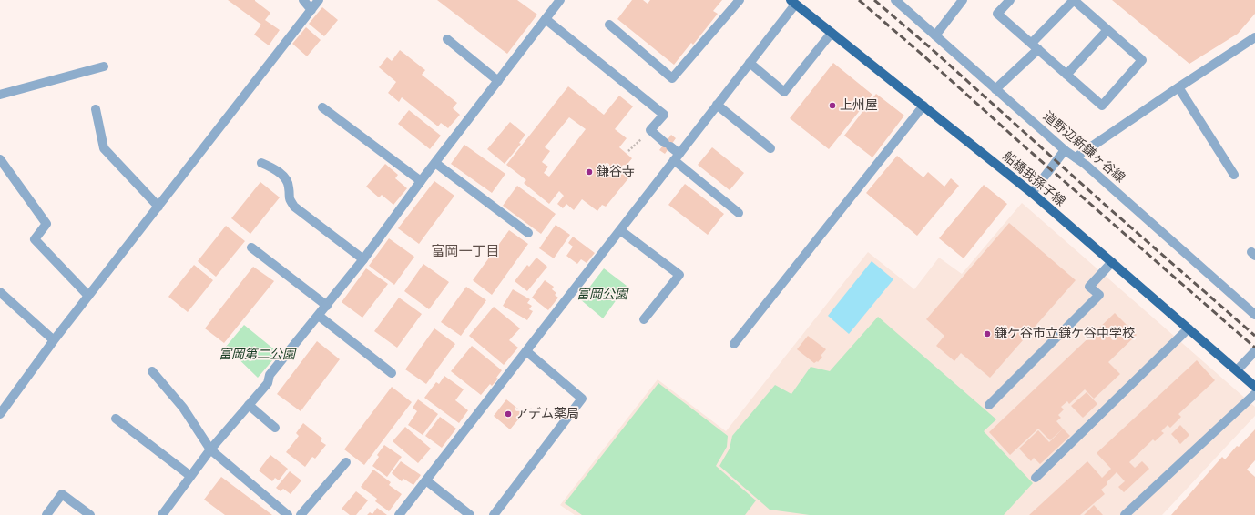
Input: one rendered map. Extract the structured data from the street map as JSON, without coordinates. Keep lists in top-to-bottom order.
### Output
{
  "streets": {
    "main road": ["船橋我孫子線"],
    "street": ["道野辺新鎌ヶ谷線"]
  },
  "districts": ["富岡一丁目"],
  "parks": ["富岡公園", "富岡第二公園"],
  "places": [
    "上州屋",
    "鎌谷寺",
    "鎌ケ谷市立鎌ケ谷中学校",
    "アデム薬局"
  ]
}
